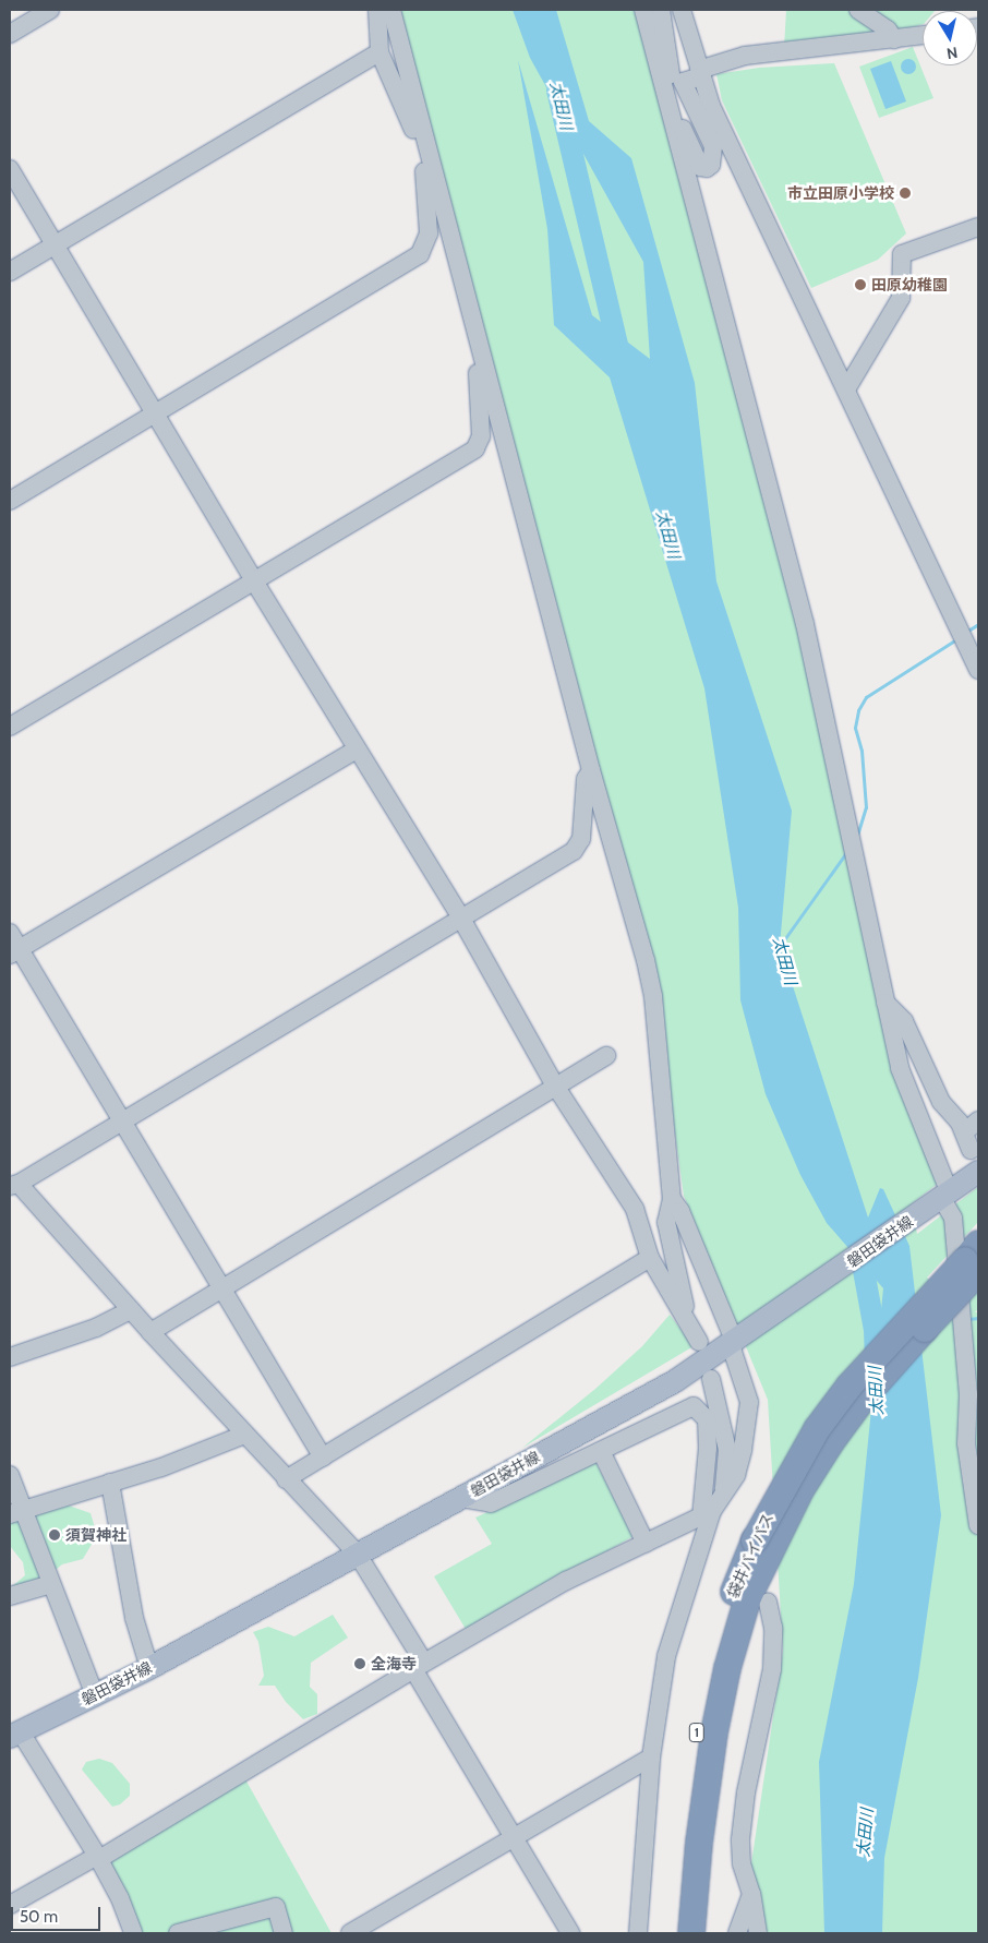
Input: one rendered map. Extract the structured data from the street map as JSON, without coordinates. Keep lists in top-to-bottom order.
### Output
{
  "streets": {
    "highway": ["袋井バイパス", "1"],
    "main road": ["磐田袋井線"]
  },
  "water": ["太田川"],
  "places": [
    "市立田原小学校",
    "田原幼稚園",
    "須賀神社",
    "全海寺"
  ],
  "scale_bar": "50 m",
  "north": "bottom"
}
